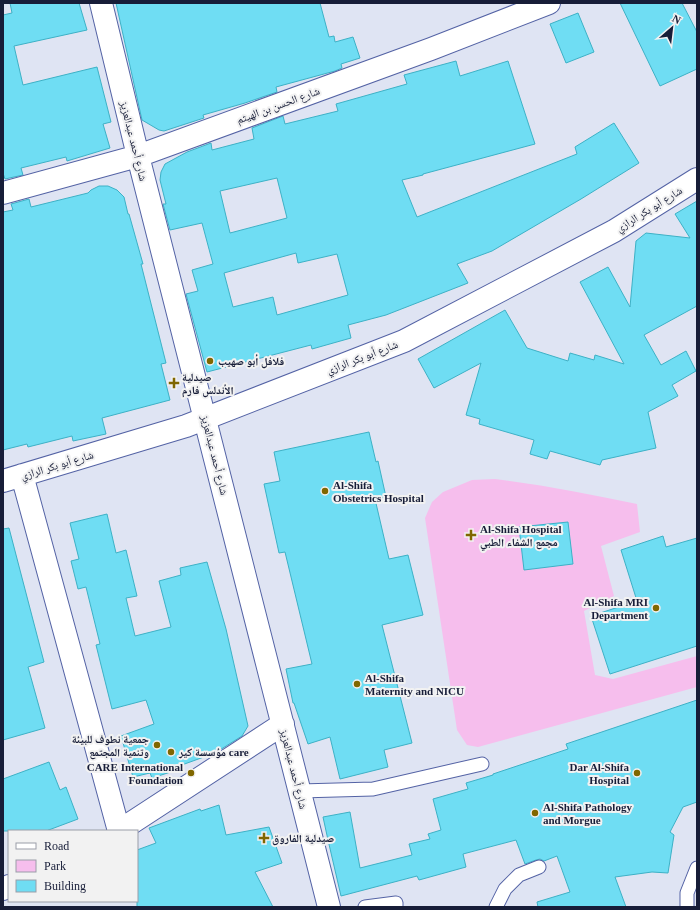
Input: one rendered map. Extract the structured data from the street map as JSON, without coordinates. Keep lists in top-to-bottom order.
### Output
{
  "streets": {
    "street": ["شارع الحسن بن الهيثم", "شارع أحمد عبدالعزيز", "شارع أبو بكر الرازي"]
  },
  "crossings": [
    ["شارع الحسن بن الهيثم", "شارع أحمد عبدالعزيز"],
    ["شارع أحمد عبدالعزيز", "شارع أبو بكر الرازي"]
  ],
  "places": {
    "other": [
      "فلافل أبو صهيب",
      "Al-Shifa Obstetrics Hospital",
      "Al-Shifa MRI Department",
      "Al-Shifa Maternity and NICU",
      "جمعية نطوف للبيئة وتنمية المجتمع",
      "مؤسسة كير care",
      "CARE International Foundation",
      "Dar Al-Shifa Hospital",
      "Al-Shifa Pathology and Morgue"
    ],
    "health": ["صيدلية الأندلس فارم", "Al-Shifa Hospital مجمع الشفاء الطبي", "صيدلية الفاروق"]
  },
  "legend": ["Road", "Park", "Building"],
  "north": "top right"
}
